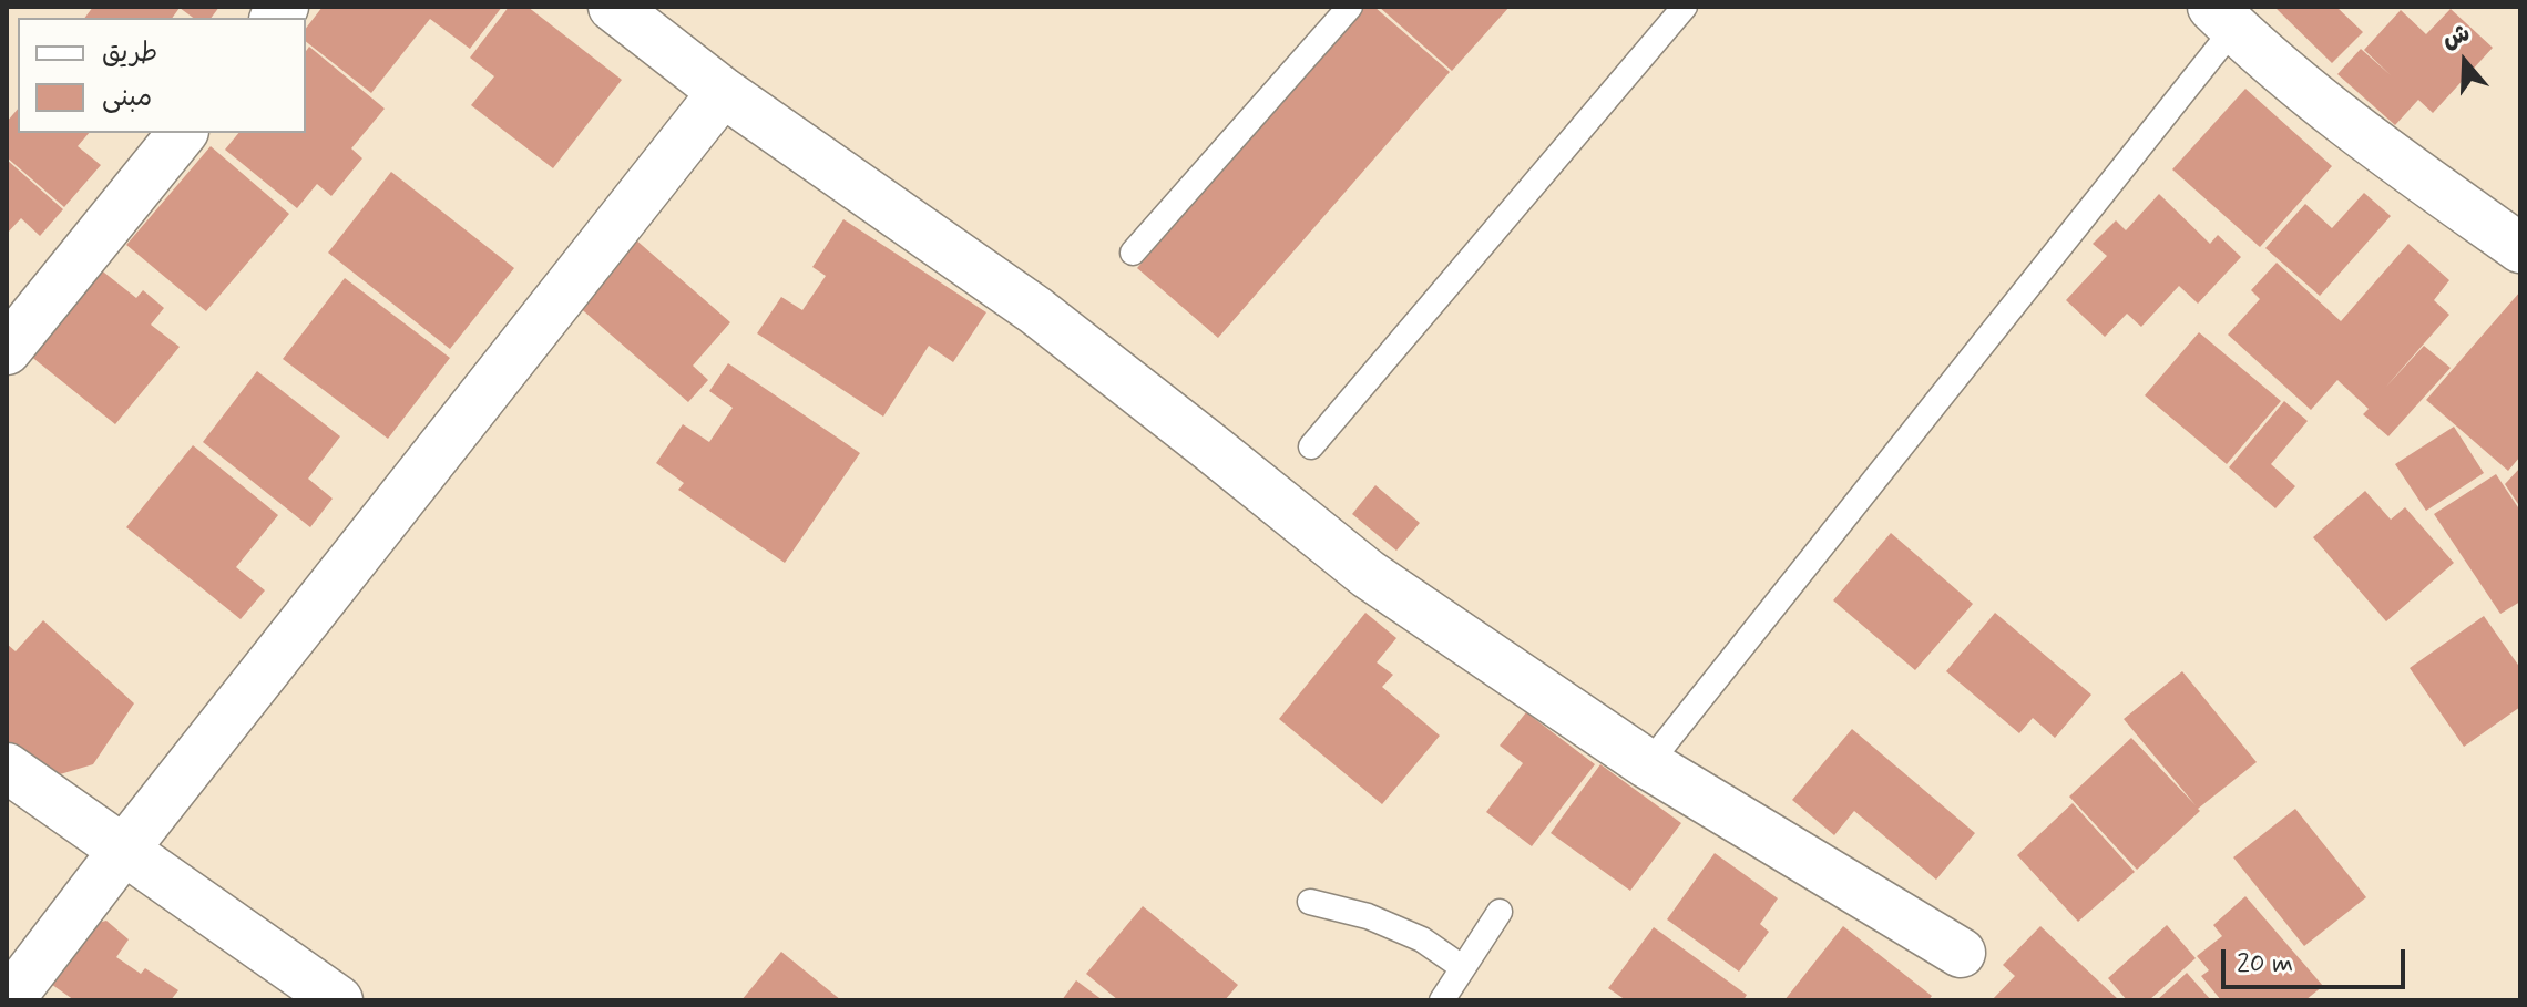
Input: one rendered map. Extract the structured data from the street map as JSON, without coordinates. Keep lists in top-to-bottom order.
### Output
{
  "legend": ["طريق", "مبنى"],
  "scale_bar": "20 m",
  "north": "top"
}
